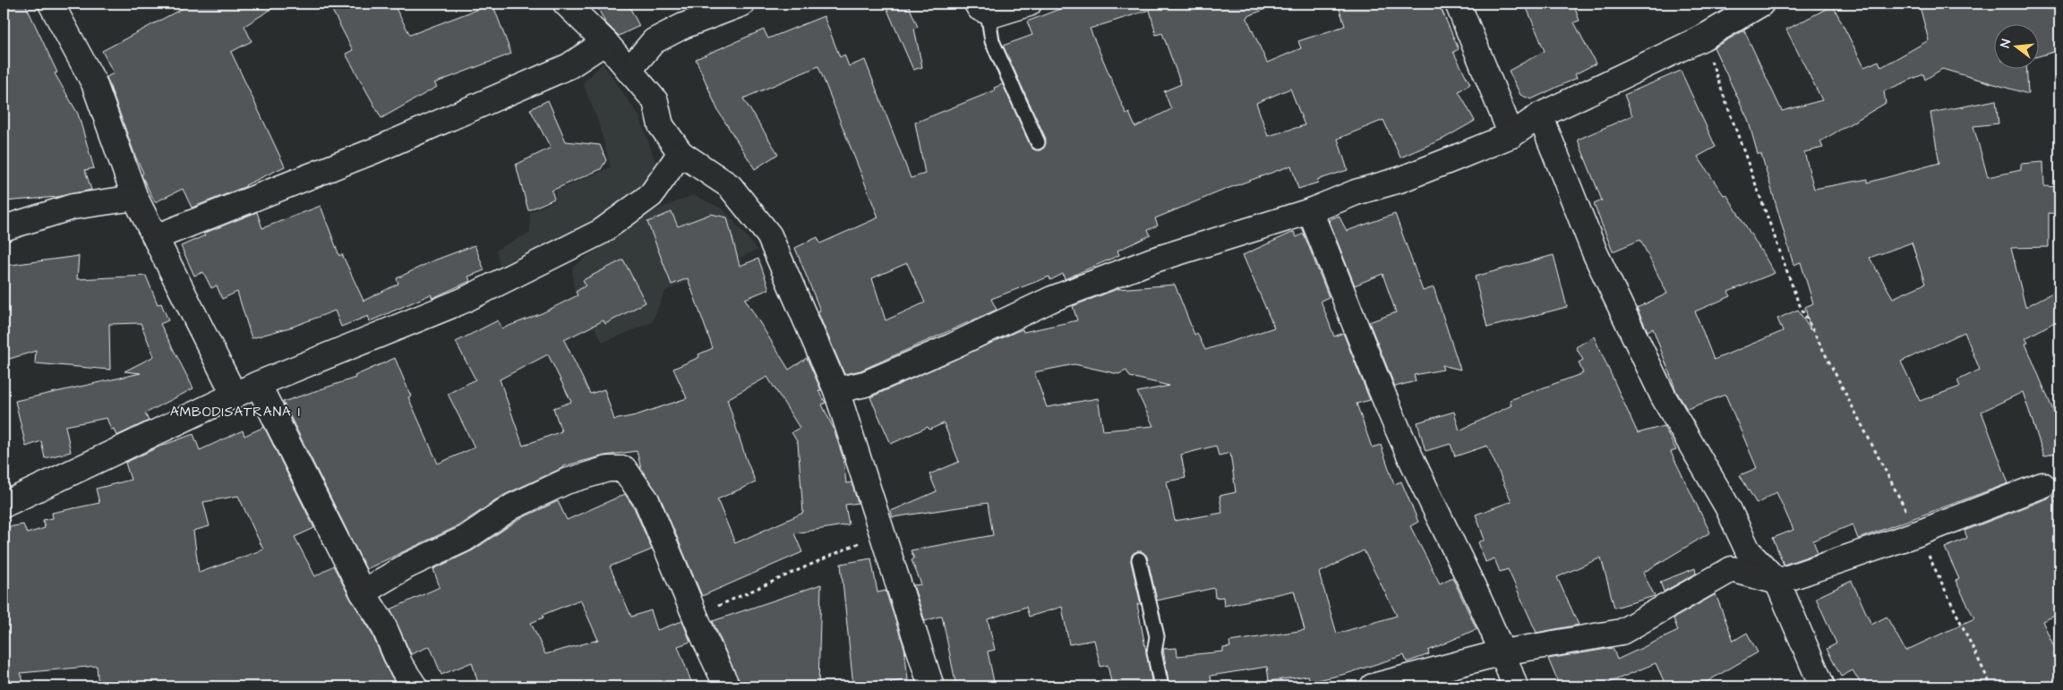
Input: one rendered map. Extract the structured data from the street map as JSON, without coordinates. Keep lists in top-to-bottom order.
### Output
{
  "districts": ["AMBODISATRANA I"],
  "north": "left"
}
